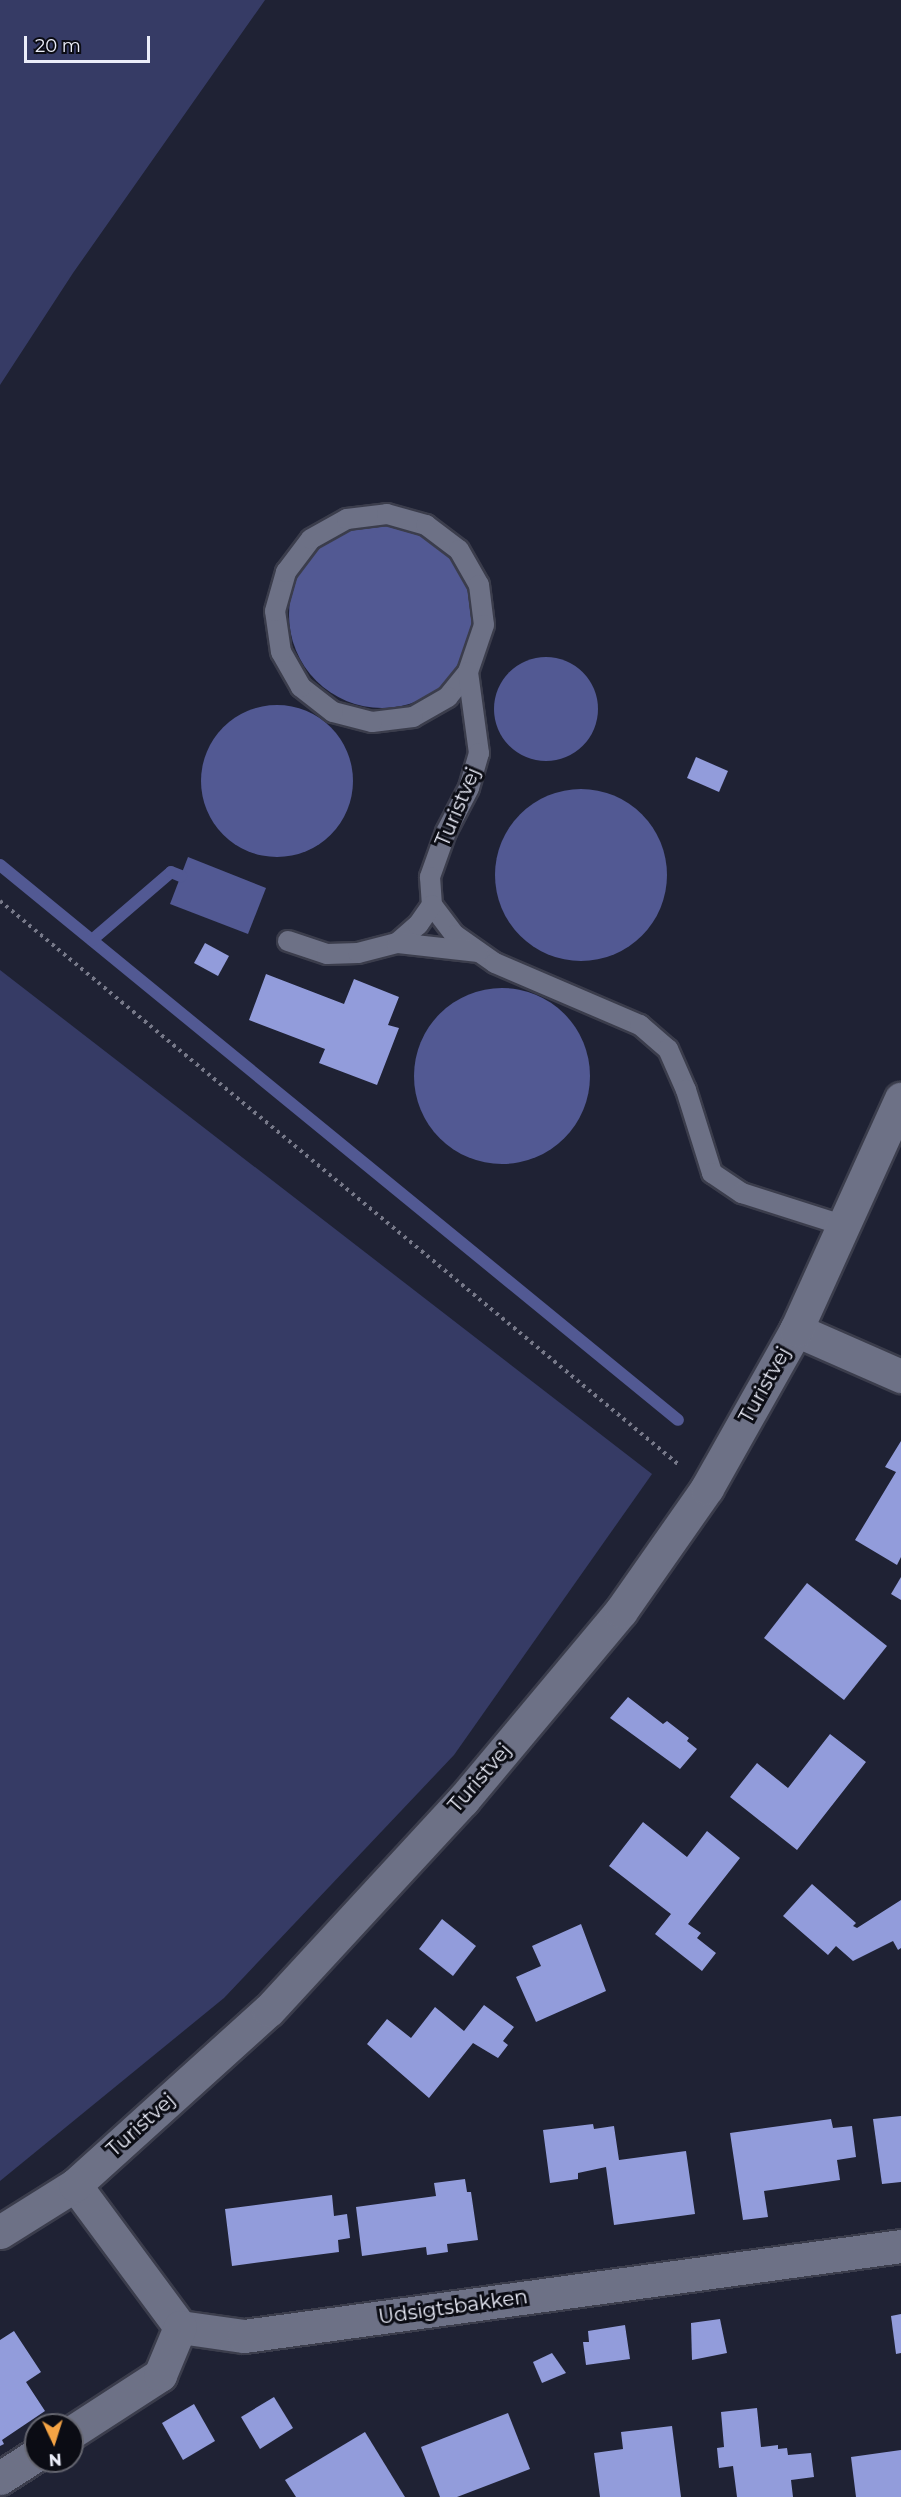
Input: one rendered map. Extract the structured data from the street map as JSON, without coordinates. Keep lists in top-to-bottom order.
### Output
{
  "streets": {
    "street": ["Turistvej", "Udsigtsbakken"]
  },
  "scale_bar": "20 m",
  "north": "bottom"
}
